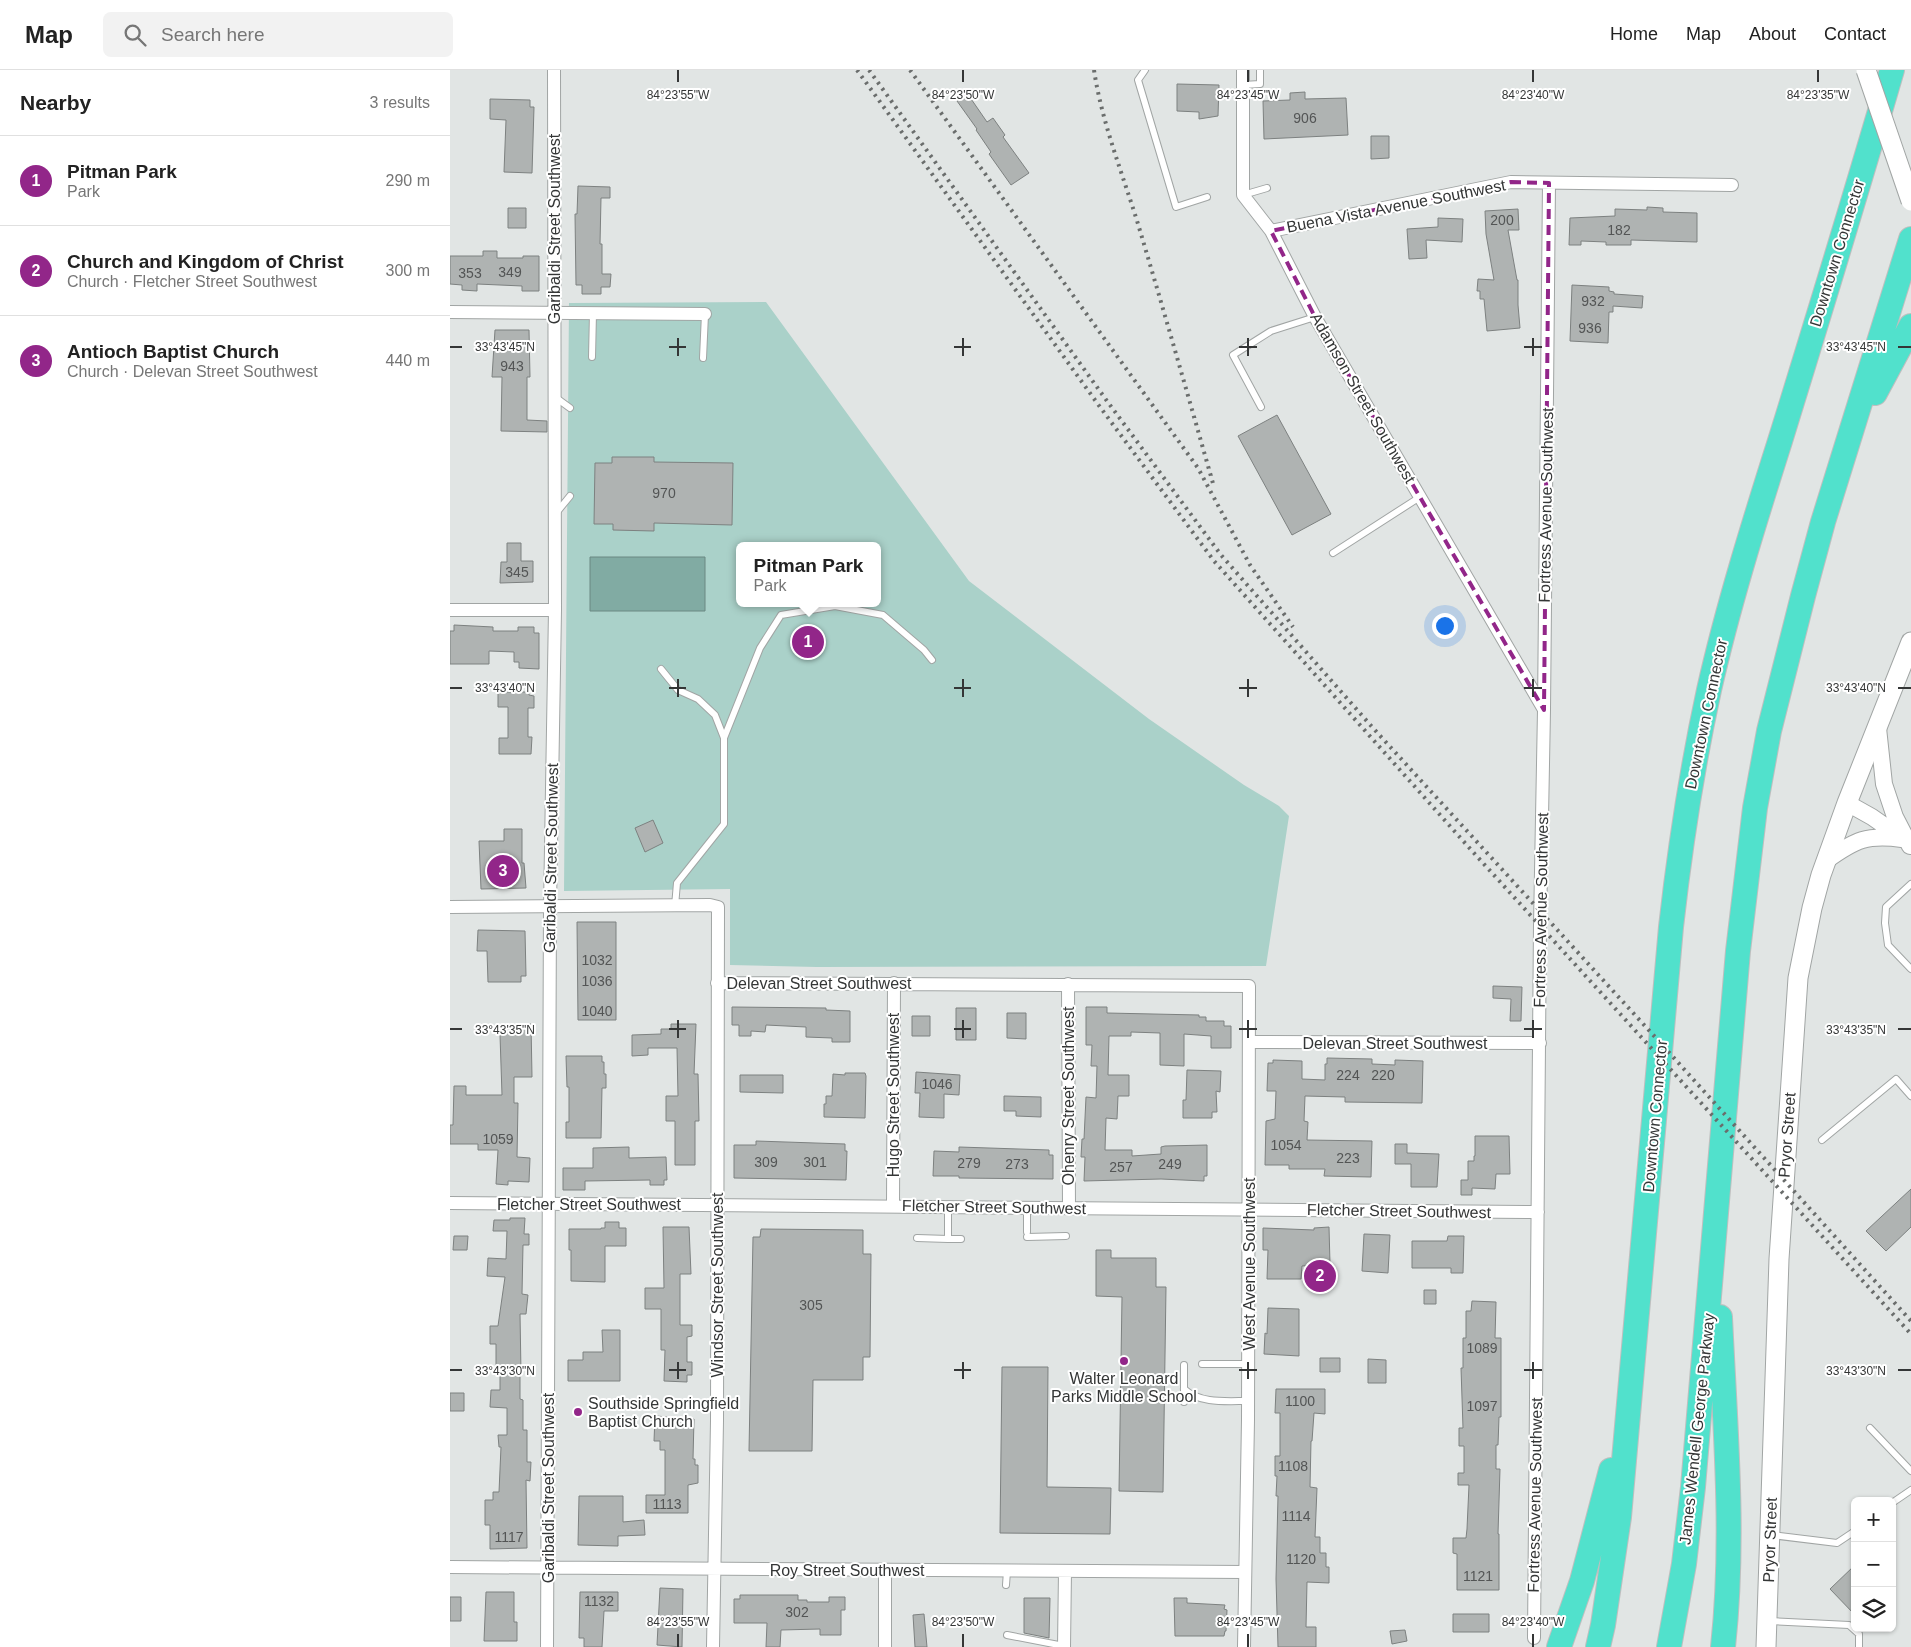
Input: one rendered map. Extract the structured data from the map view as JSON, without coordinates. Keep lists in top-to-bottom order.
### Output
{
  "streets": {
    "highway": ["Downtown Connector", "James Wendell George Parkway"],
    "main road": ["Pryor Street"],
    "street": [
      "Buena Vista Avenue Southwest",
      "Garibaldi Street Southwest",
      "Adamson Street Southwest",
      "Fortress Avenue Southwest",
      "Delevan Street Southwest",
      "Hugo Street Southwest",
      "Ohenry Street Southwest",
      "Fletcher Street Southwest",
      "West Avenue Southwest",
      "Windsor Street Southwest",
      "Roy Street Southwest"
    ]
  },
  "crossings": [
    ["Buena Vista Avenue Southwest", "Adamson Street Southwest"],
    ["Buena Vista Avenue Southwest", "Fortress Avenue Southwest"],
    ["Garibaldi Street Southwest", "Delevan Street Southwest"],
    ["Garibaldi Street Southwest", "Fletcher Street Southwest"],
    ["Garibaldi Street Southwest", "Roy Street Southwest"],
    ["Adamson Street Southwest", "Fortress Avenue Southwest"],
    ["Fortress Avenue Southwest", "Delevan Street Southwest"],
    ["Fortress Avenue Southwest", "Fletcher Street Southwest"],
    ["Delevan Street Southwest", "Hugo Street Southwest"],
    ["Delevan Street Southwest", "Ohenry Street Southwest"],
    ["Delevan Street Southwest", "West Avenue Southwest"],
    ["Delevan Street Southwest", "Windsor Street Southwest"],
    ["Hugo Street Southwest", "Fletcher Street Southwest"],
    ["Ohenry Street Southwest", "Fletcher Street Southwest"],
    ["Fletcher Street Southwest", "West Avenue Southwest"],
    ["Fletcher Street Southwest", "Windsor Street Southwest"],
    ["West Avenue Southwest", "Roy Street Southwest"],
    ["Windsor Street Southwest", "Roy Street Southwest"]
  ],
  "places": ["Walter Leonard Parks Middle School", "Southside Springfield Baptist Church"],
  "house_numbers": [
    "906",
    "200",
    "182",
    "349",
    "353",
    "932",
    "936",
    "943",
    "970",
    "345",
    "1032",
    "1036",
    "1040",
    "224",
    "220",
    "1046",
    "1059",
    "1054",
    "223",
    "309",
    "301",
    "279",
    "273",
    "249",
    "257",
    "305",
    "1089",
    "1100",
    "1097",
    "1108",
    "1113",
    "1114",
    "1117",
    "1120",
    "1121",
    "1132",
    "302"
  ],
  "page": {
    "header": "Map",
    "search": "Search here",
    "nav": [
      "Home",
      "Map",
      "About",
      "Contact"
    ],
    "heading": ["Nearby", "3 results"],
    "list": [
      {
        "mark": "1",
        "name": "Pitman Park",
        "note": "Park",
        "value": "290 m"
      },
      {
        "mark": "2",
        "name": "Church and Kingdom of Christ",
        "note": "Church · Fletcher Street Southwest",
        "value": "300 m"
      },
      {
        "mark": "3",
        "name": "Antioch Baptist Church",
        "note": "Church · Delevan Street Southwest",
        "value": "440 m"
      }
    ],
    "popup": ["Pitman Park", "Park"],
    "pins": ["1", "3", "2"],
    "map_buttons": ["+", "−"]
  },
  "coordinates": [
    "84°23'55\"W",
    "84°23'50\"W",
    "84°23'45\"W",
    "84°23'40\"W",
    "84°23'35\"W",
    "33°43'45\"N",
    "33°43'40\"N",
    "33°43'35\"N",
    "33°43'30\"N"
  ]
}
